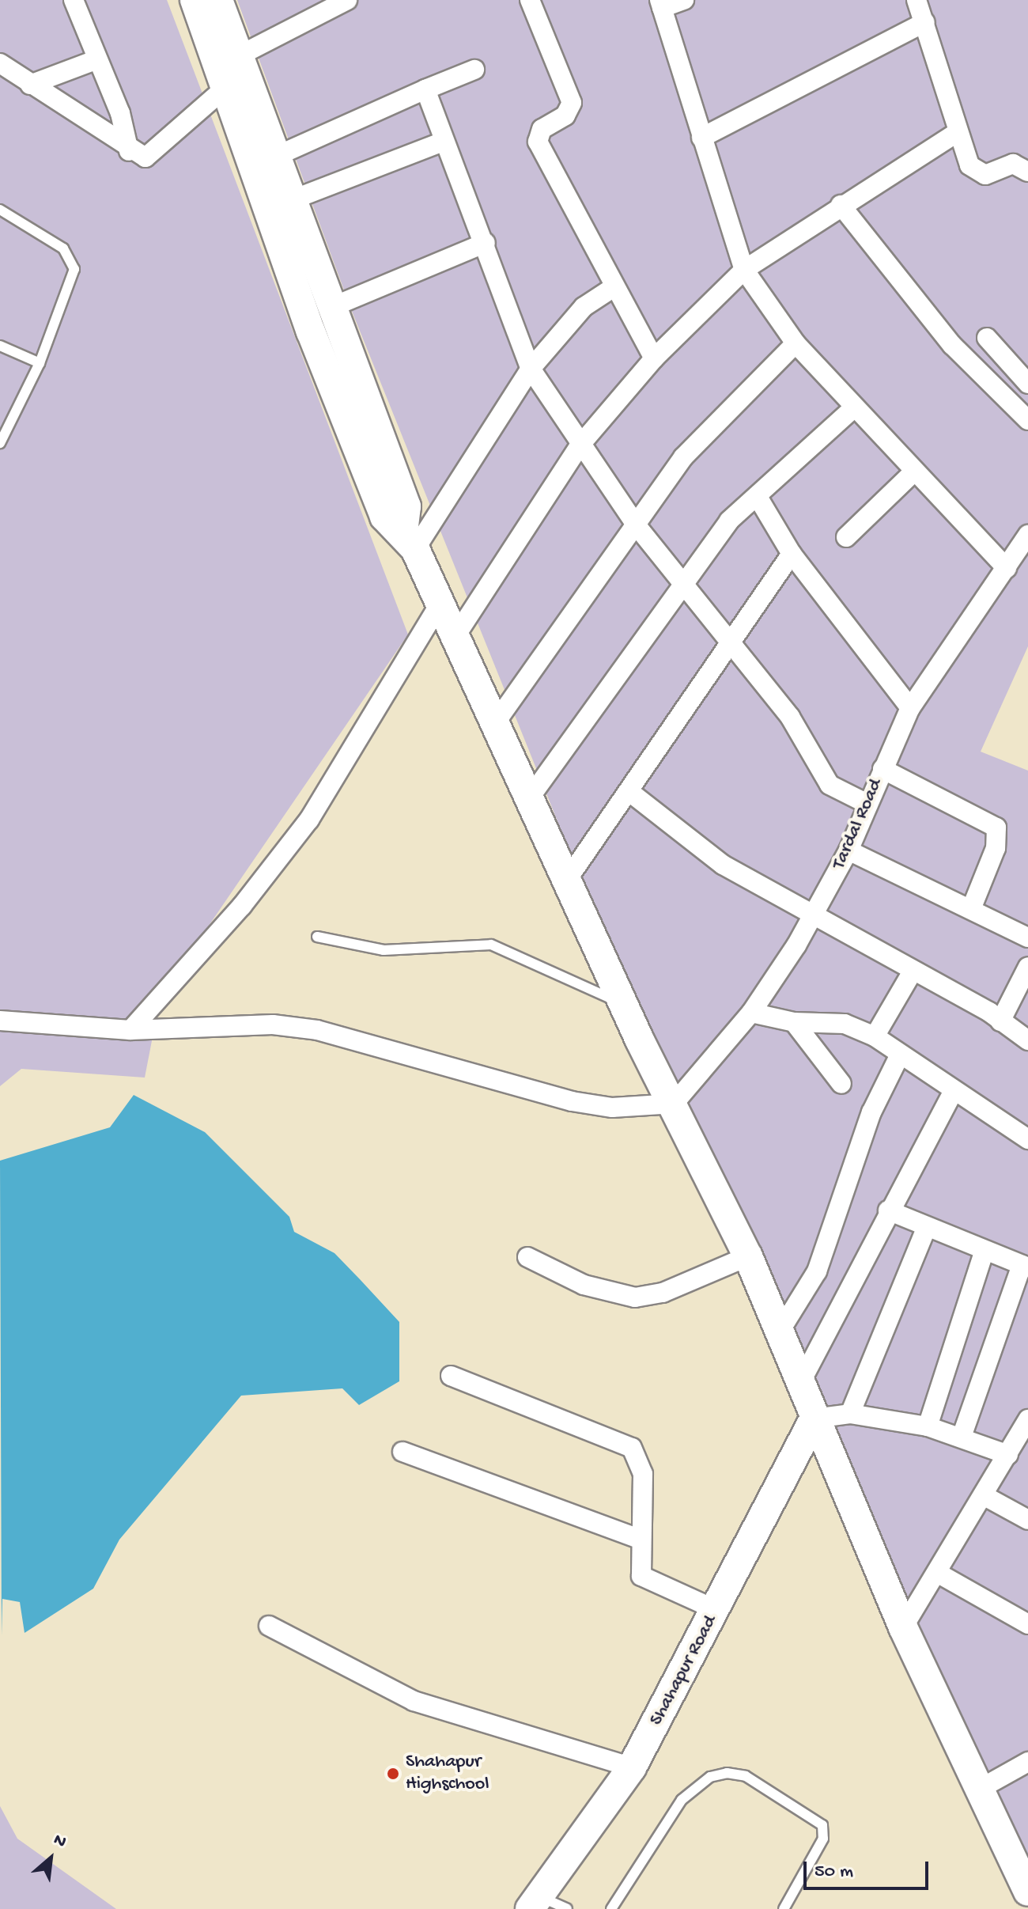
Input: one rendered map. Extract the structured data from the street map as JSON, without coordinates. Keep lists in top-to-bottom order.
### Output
{
  "streets": {
    "main road": ["Shahapur Road"],
    "street": ["Tardal Road"]
  },
  "places": ["Shahapur Highschool"],
  "scale_bar": "50 m",
  "north": "top right"
}
